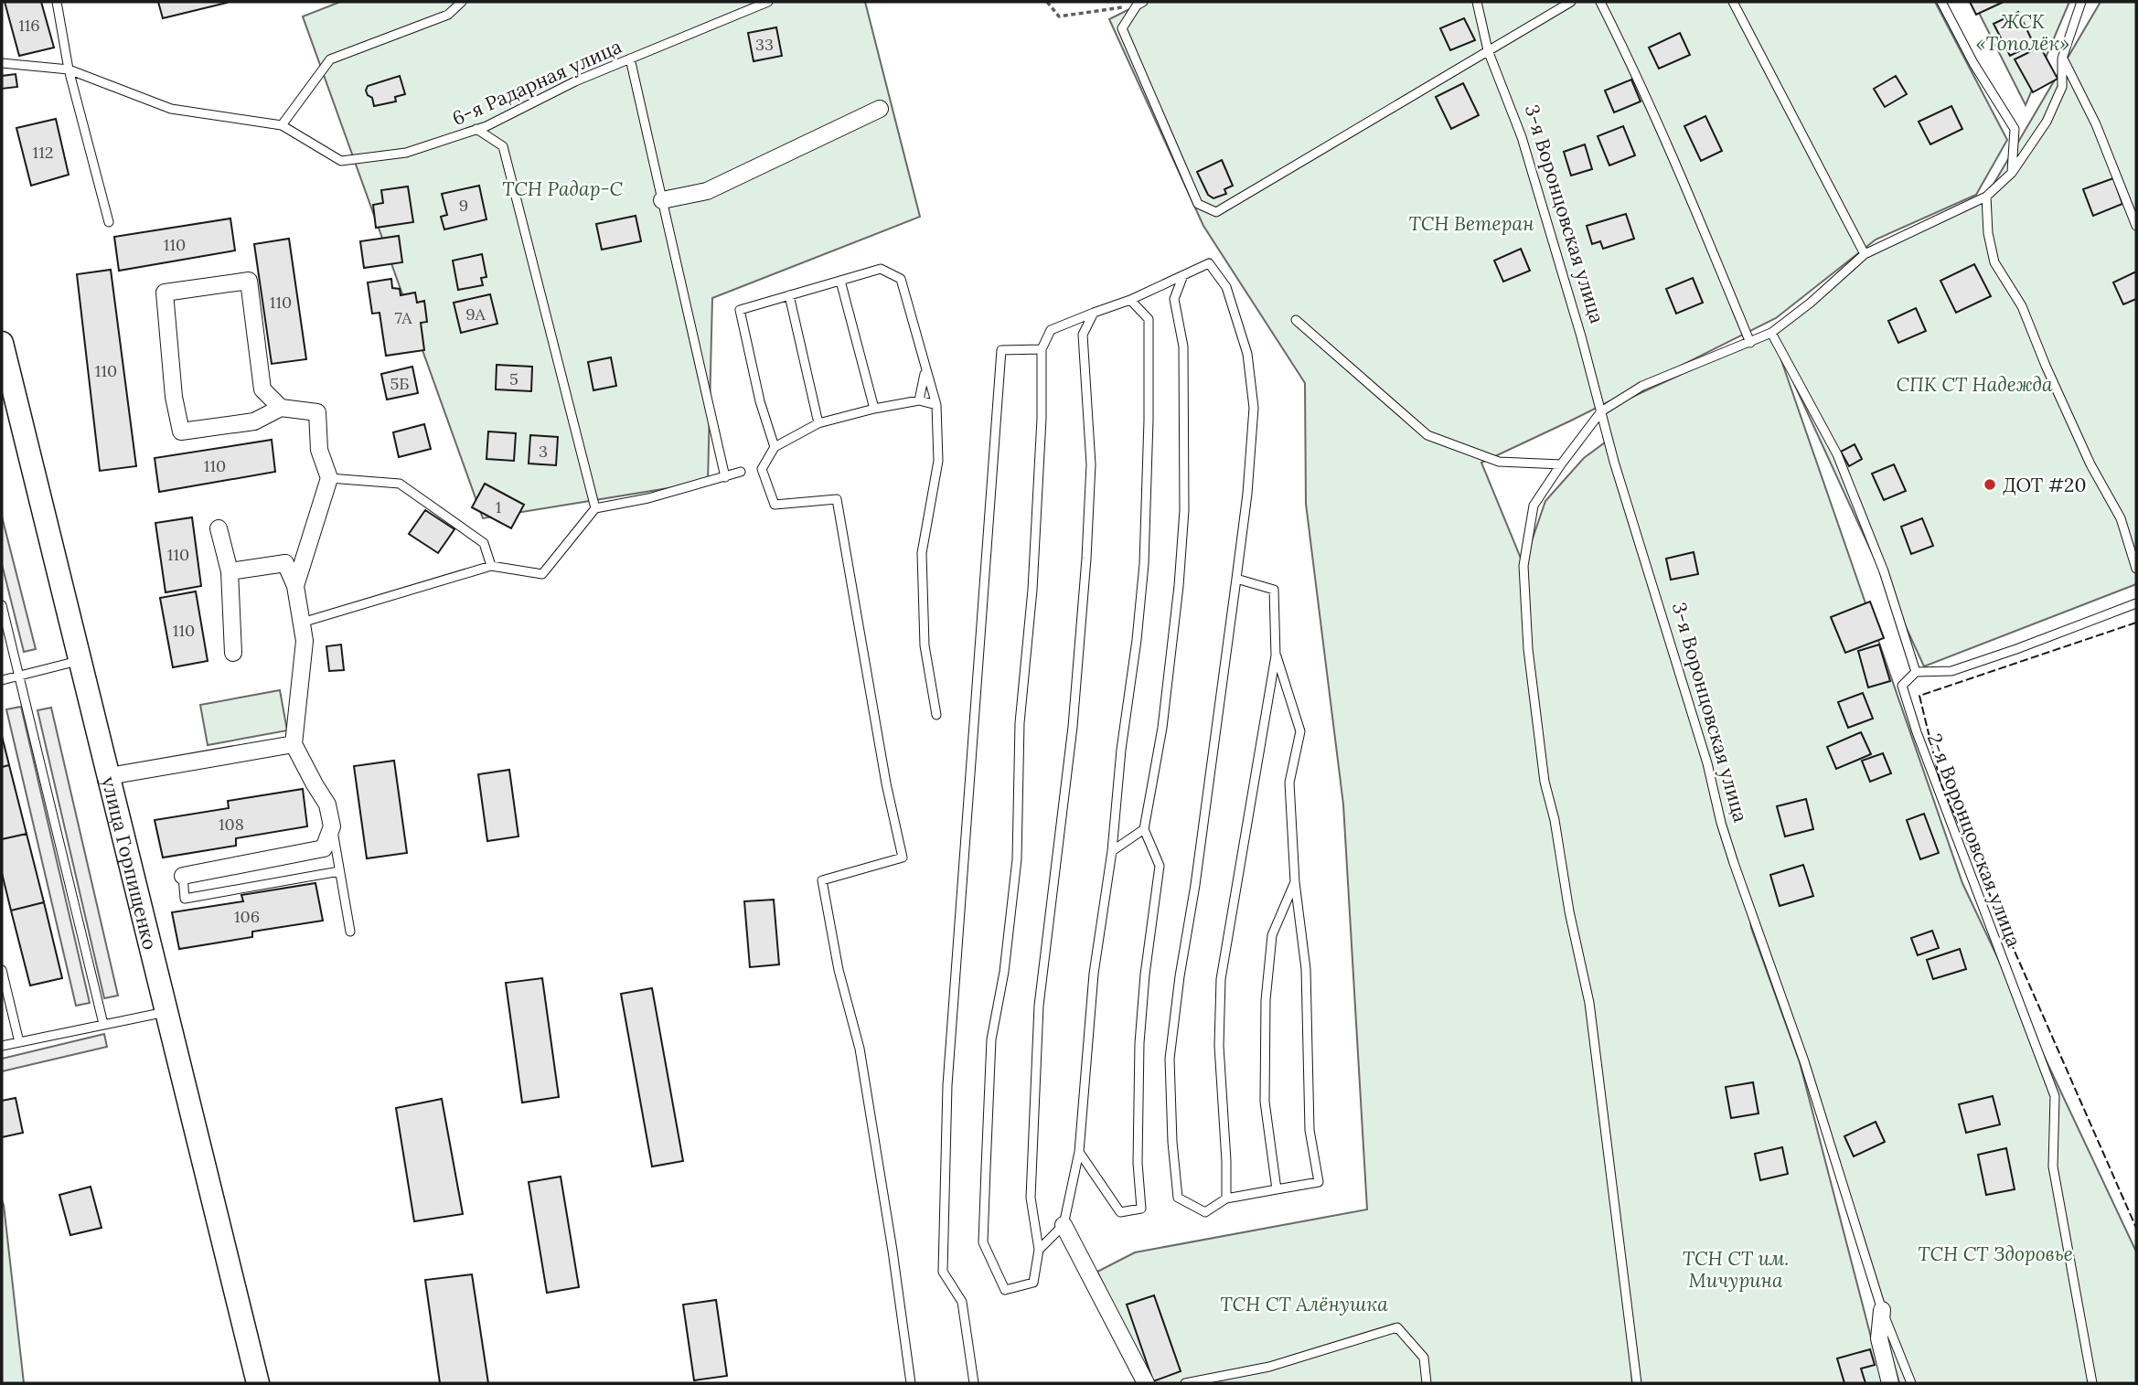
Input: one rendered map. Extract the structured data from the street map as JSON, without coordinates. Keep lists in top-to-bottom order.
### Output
{
  "streets": {
    "main road": ["улица Горпищенко"],
    "street": ["3-я Воронцовская улица"],
    "lane": ["6-я Радарная улица", "2-я Воронцовская улица"]
  },
  "parks": [
    "ЖСК «Тополёк»",
    "ТСН Радар-С",
    "ТСН Ветеран",
    "СПК СТ Надежда",
    "ТСН СТ Здоровье",
    "ТСН СТ им. Мичурина",
    "ТСН СТ Алёнушка"
  ],
  "places": ["ДОТ #20"],
  "house_numbers": [
    "116",
    "33",
    "112",
    "9",
    "110",
    "110",
    "9А",
    "7А",
    "110",
    "5",
    "5Б",
    "3",
    "110",
    "1",
    "110",
    "110",
    "108",
    "106"
  ]
}
